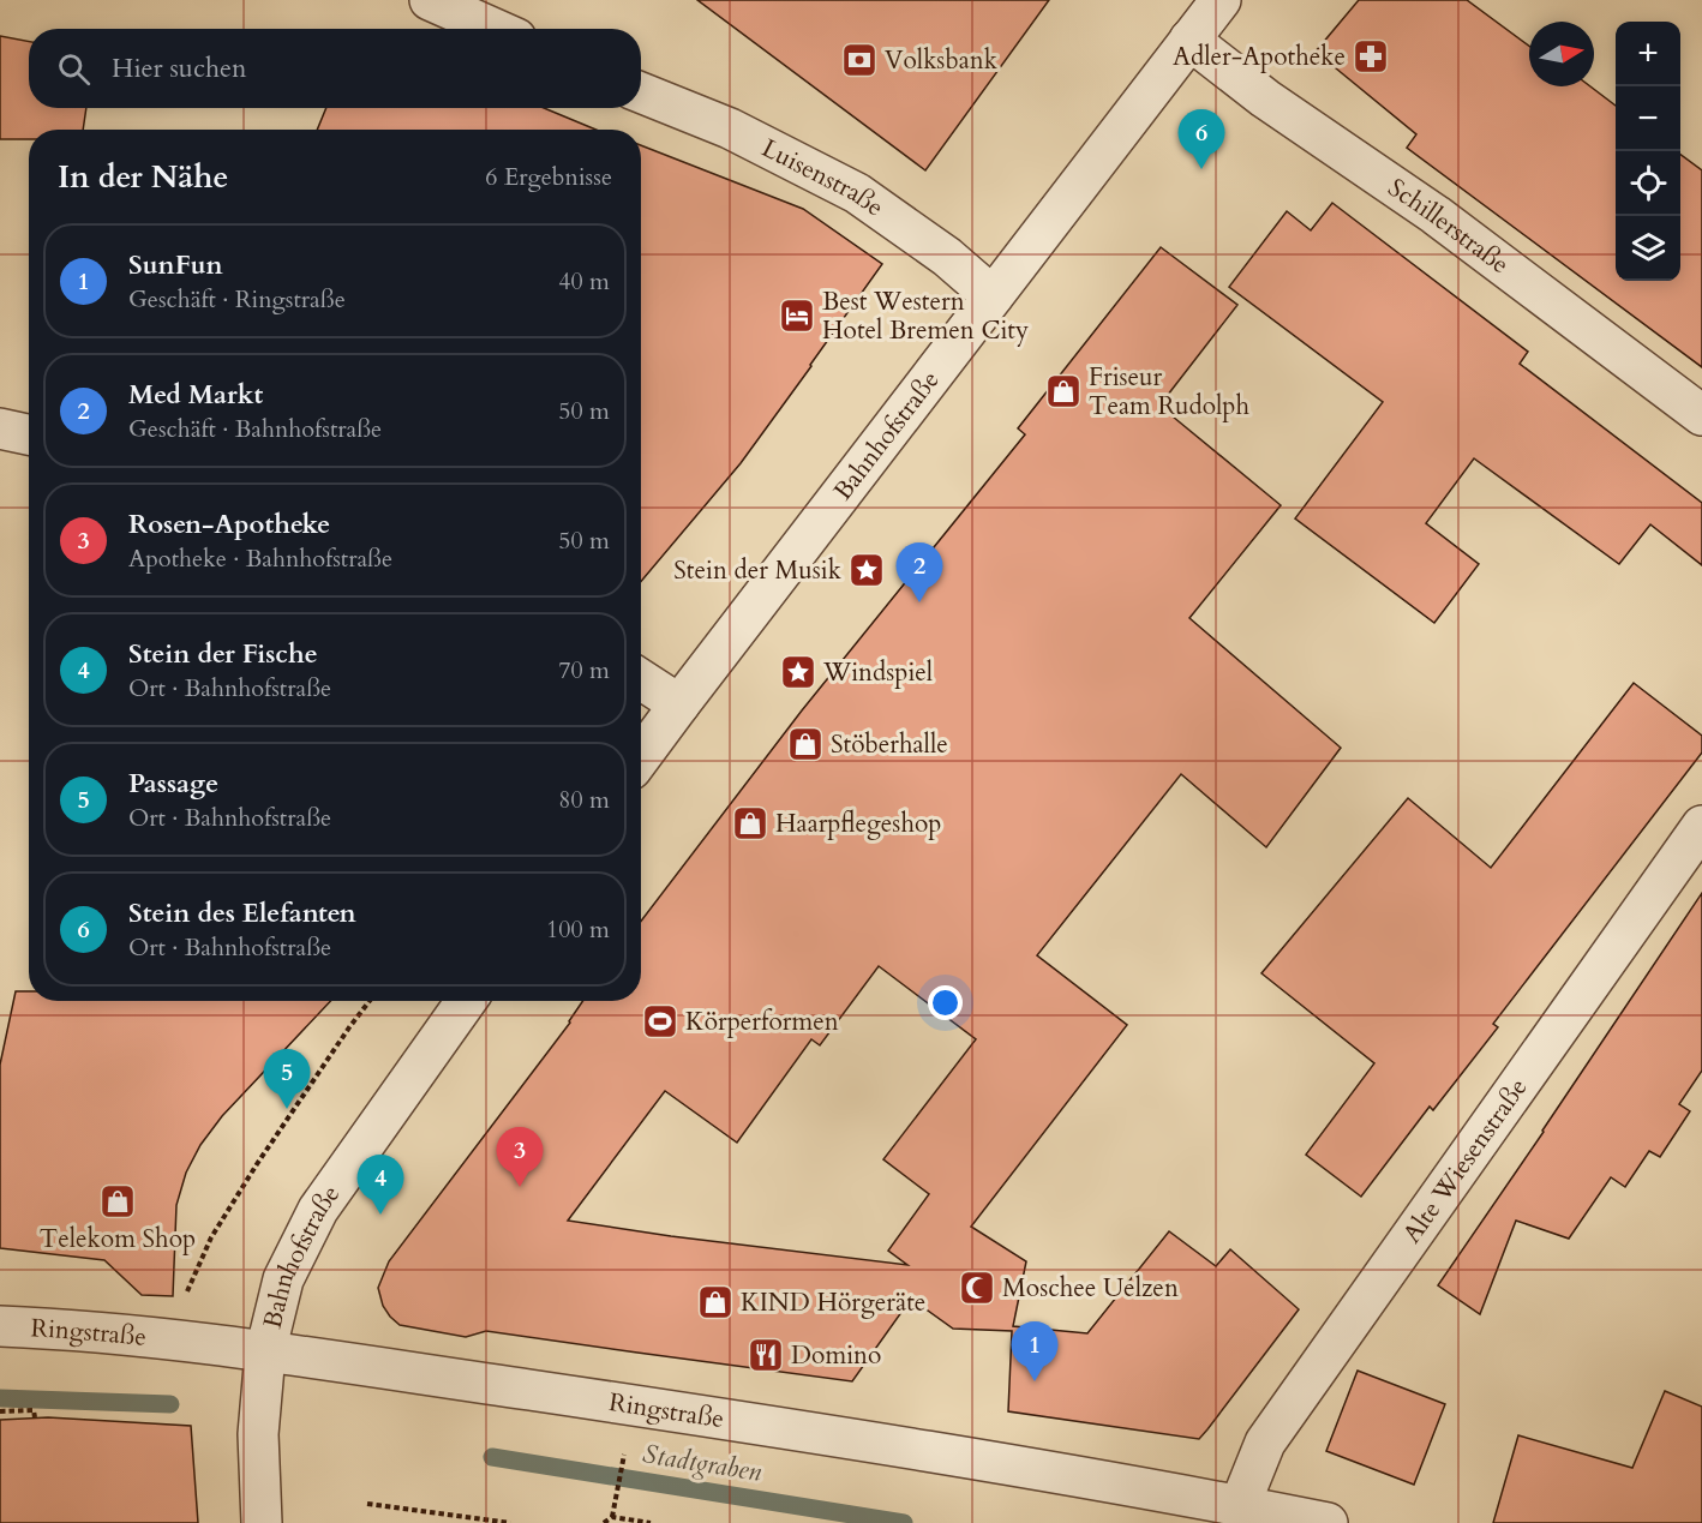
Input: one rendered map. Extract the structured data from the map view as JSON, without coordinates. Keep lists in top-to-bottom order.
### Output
{
  "streets": {
    "street": [
      "Luisenstraße",
      "Schillerstraße",
      "Bahnhofstraße",
      "Alte Wiesenstraße",
      "Ringstraße"
    ]
  },
  "crossings": [
    ["Luisenstraße", "Bahnhofstraße"],
    ["Schillerstraße", "Bahnhofstraße"],
    ["Bahnhofstraße", "Ringstraße"],
    ["Alte Wiesenstraße", "Ringstraße"]
  ],
  "water": ["Stadtgraben"],
  "places": {
    "pharmacy": ["Adler-Apotheke"],
    "bank": ["Volksbank"],
    "hotel": ["Best Western Hotel Bremen City"],
    "shop": [
      "Friseur Team Rudolph",
      "Stöberhalle",
      "Haarpflegeshop",
      "Telekom Shop",
      "KIND Hörgeräte"
    ],
    "place": ["Stein der Musik", "Windspiel"],
    "sports": ["Körperformen"],
    "mosque": ["Moschee Uelzen"],
    "restaurant": ["Domino"]
  },
  "north": "right",
  "page": {
    "map_buttons": ["+", "−"],
    "search": "Hier suchen",
    "pins": [
      "6",
      "2",
      "5",
      "3",
      "4",
      "1"
    ],
    "heading": ["In der Nähe", "6 Ergebnisse"],
    "list": [
      {
        "mark": "1",
        "name": "SunFun",
        "note": "Geschäft · Ringstraße",
        "value": "40 m"
      },
      {
        "mark": "2",
        "name": "Med Markt",
        "note": "Geschäft · Bahnhofstraße",
        "value": "50 m"
      },
      {
        "mark": "3",
        "name": "Rosen-Apotheke",
        "note": "Apotheke · Bahnhofstraße",
        "value": "50 m"
      },
      {
        "mark": "4",
        "name": "Stein der Fische",
        "note": "Ort · Bahnhofstraße",
        "value": "70 m"
      },
      {
        "mark": "5",
        "name": "Passage",
        "note": "Ort · Bahnhofstraße",
        "value": "80 m"
      },
      {
        "mark": "6",
        "name": "Stein des Elefanten",
        "note": "Ort · Bahnhofstraße",
        "value": "100 m"
      }
    ]
  }
}
